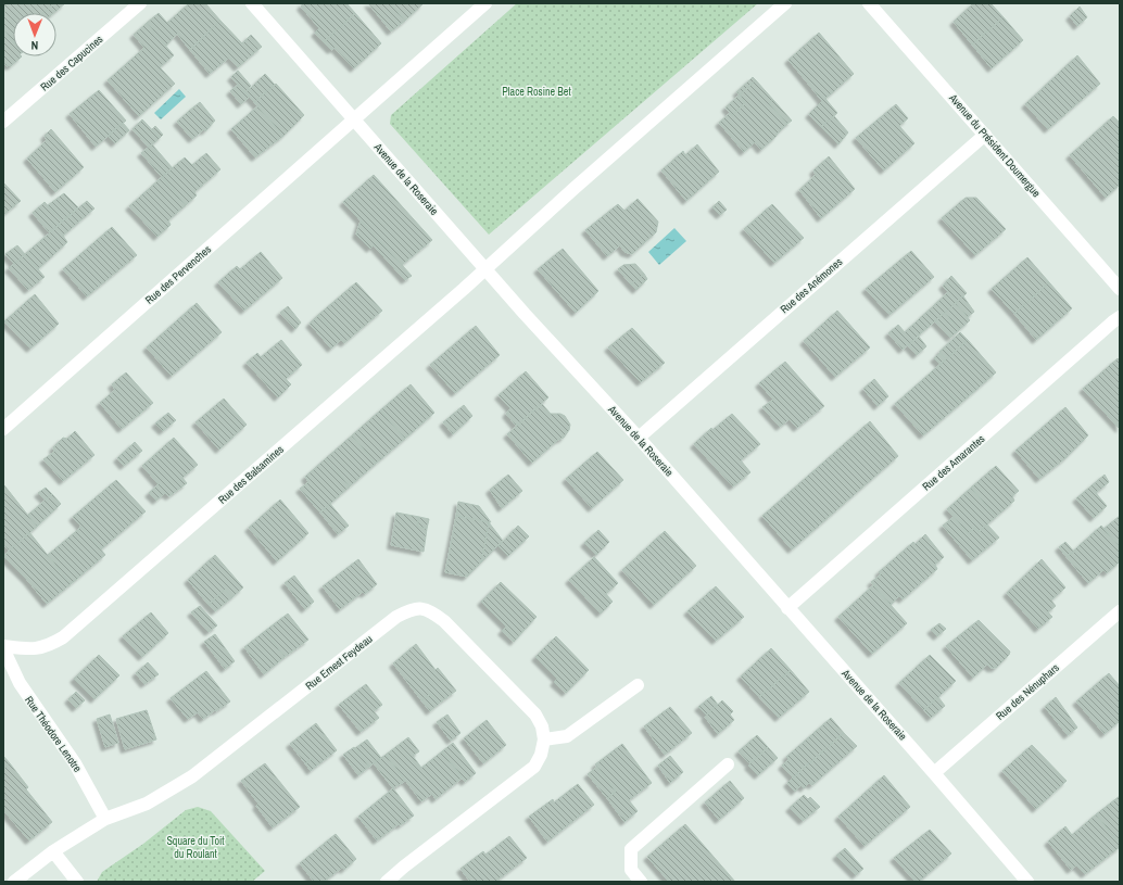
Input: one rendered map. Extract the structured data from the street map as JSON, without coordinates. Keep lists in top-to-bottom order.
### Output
{
  "streets": {
    "street": [
      "Rue des Capucines",
      "Avenue du Président Doumergue",
      "Avenue de la Roseraie",
      "Rue des Pervenches",
      "Rue des Anémones",
      "Rue des Amarantes",
      "Rue des Balsamines",
      "Rue Ernest Feydeau",
      "Rue des Nénuphars",
      "Rue Théodore Lenotre"
    ]
  },
  "crossings": [
    ["Avenue du Président Doumergue", "Rue des Anémones"],
    ["Avenue de la Roseraie", "Rue des Pervenches"],
    ["Avenue de la Roseraie", "Rue des Anémones"],
    ["Avenue de la Roseraie", "Rue des Amarantes"],
    ["Avenue de la Roseraie", "Rue des Balsamines"],
    ["Avenue de la Roseraie", "Rue des Nénuphars"],
    ["Rue des Balsamines", "Rue Théodore Lenotre"],
    ["Rue Ernest Feydeau", "Rue Théodore Lenotre"]
  ],
  "parks": ["Place Rosine Bet", "Square du Toit du Roulant"],
  "north": "bottom"
}
